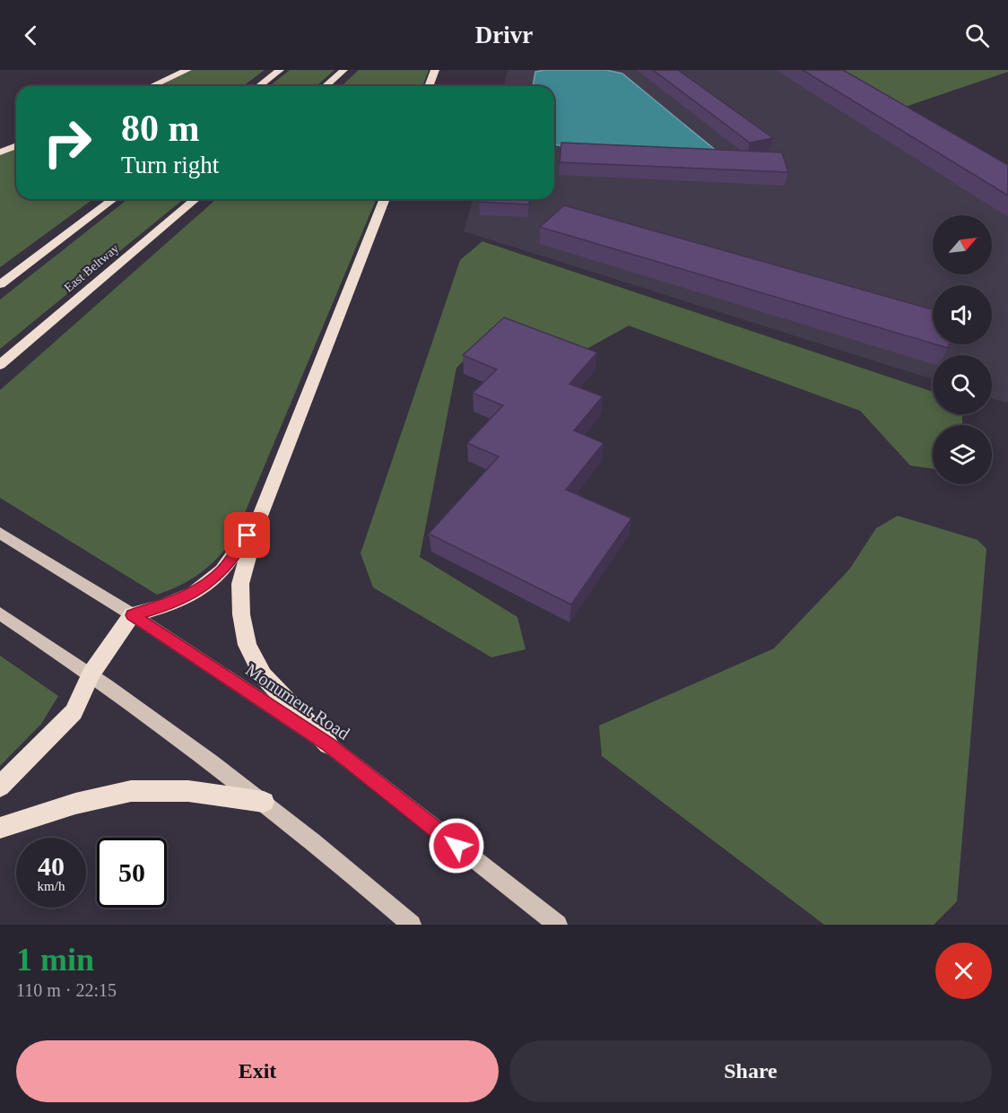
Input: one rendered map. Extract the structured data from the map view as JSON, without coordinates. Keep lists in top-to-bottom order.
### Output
{
  "streets": {
    "highway": ["East Beltway"],
    "main road": ["Monument Road"]
  },
  "north": "top right",
  "page": {
    "header": "Drivr",
    "turn": ["80 m", "Turn right"],
    "speed": "40 km/h",
    "limit": "50",
    "heading": ["1 min", "110 m · 22:15"],
    "buttons": ["Exit", "Share"]
  }
}
